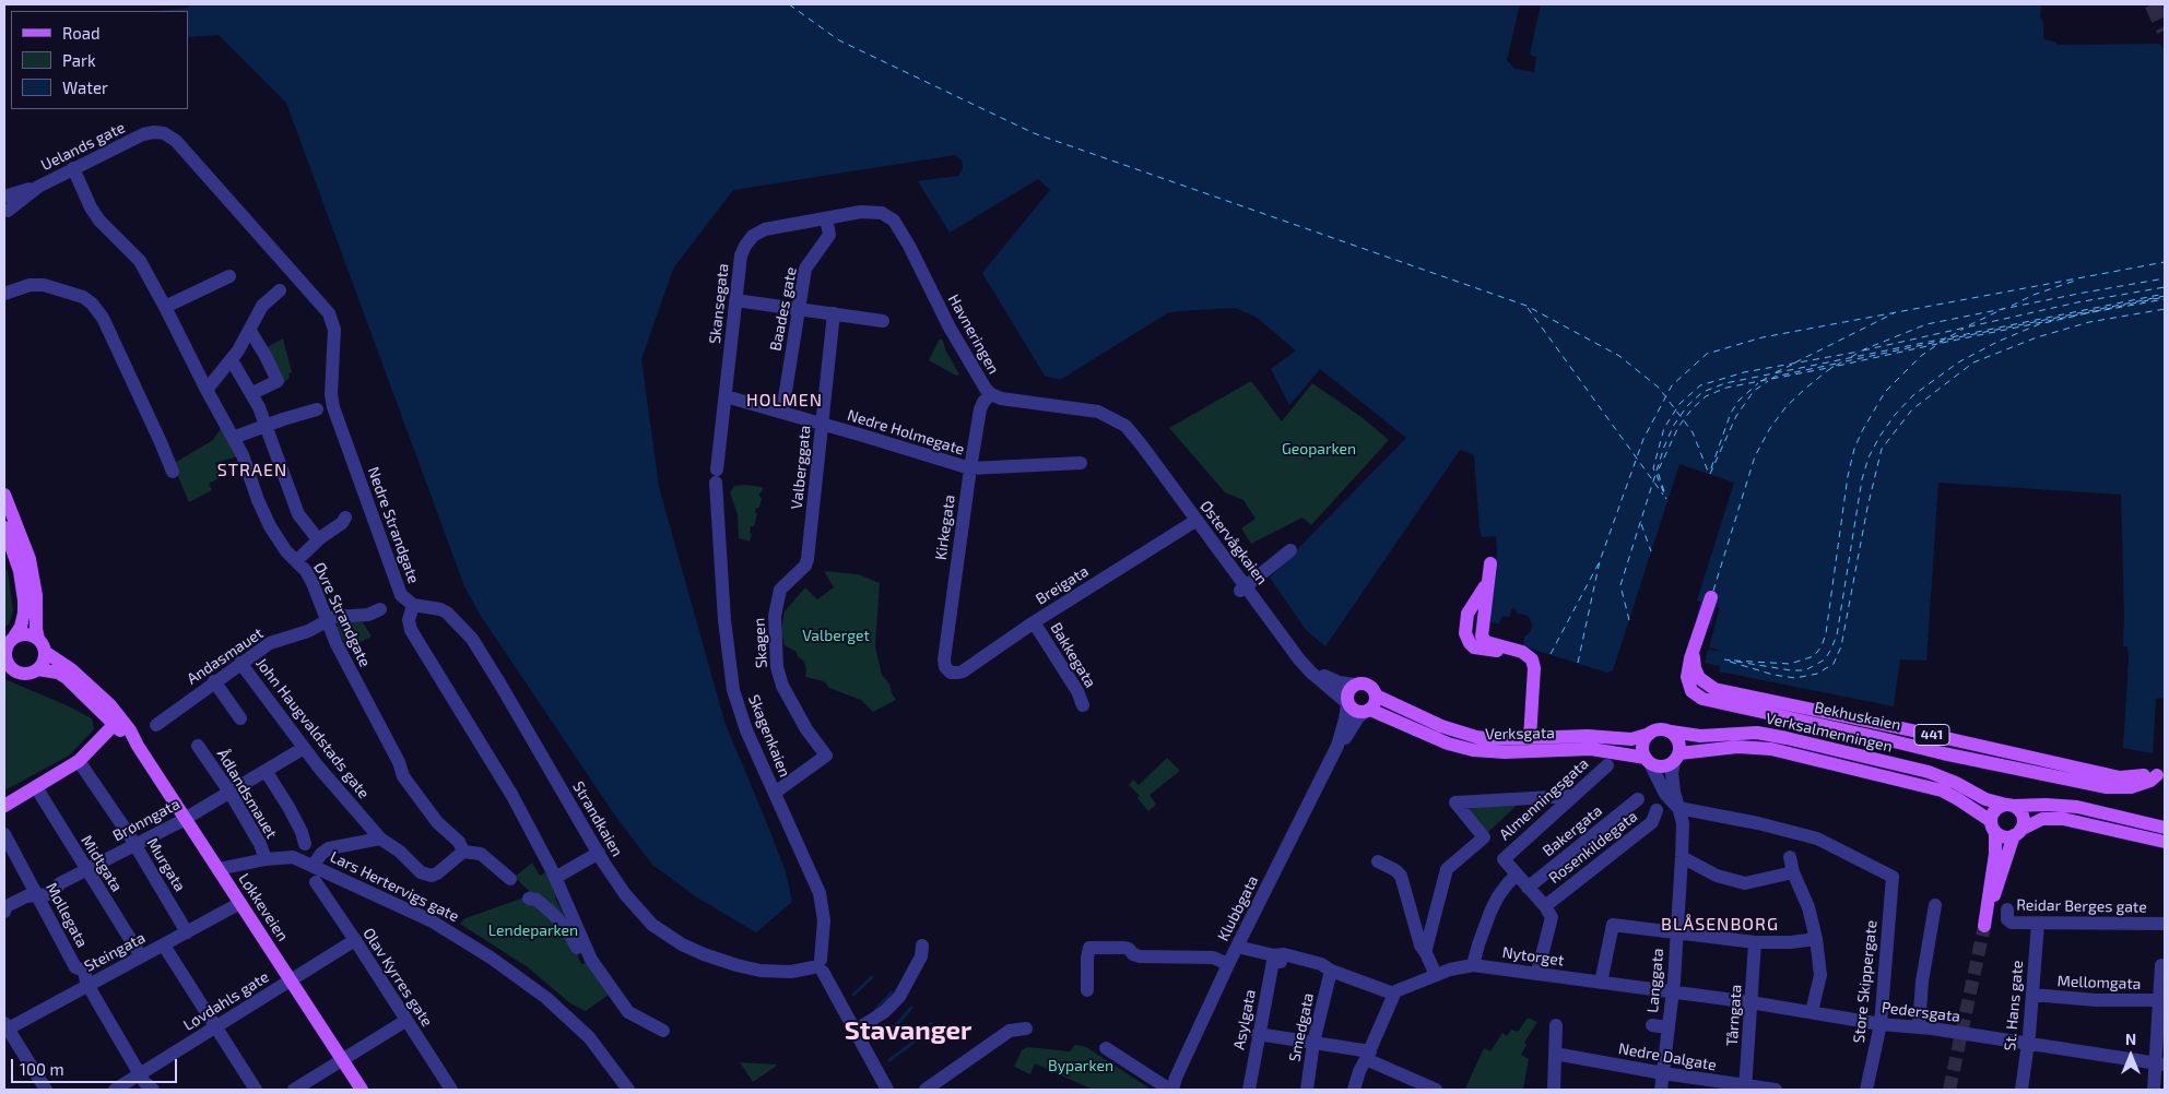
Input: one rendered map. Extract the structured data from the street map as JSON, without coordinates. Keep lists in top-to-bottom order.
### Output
{
  "streets": {
    "main road": [
      "Bekhuskaien",
      "Verksalmenningen",
      "Verksgata",
      "441",
      "Løkkeveien"
    ],
    "street": [
      "Uelands gate",
      "Skansegata",
      "Baades gate",
      "Havneringen",
      "Nedre Holmegate",
      "Valberggata",
      "Nedre Strandgate",
      "Kirkegata",
      "Østervågkaien",
      "Breigata",
      "Øvre Strandgate",
      "Skagen",
      "Bakkegata",
      "Andasmauet",
      "John Haugvaldstads gate",
      "Skagenkaien",
      "Ådlandsmauet",
      "Almenningsgata",
      "Strandkaien",
      "Brønngata",
      "Bakergata",
      "Rosenkildegata",
      "Midtgata",
      "Murgata",
      "Lars Hertervigs gate",
      "Reidar Berges gate",
      "Klubbgata",
      "Møllegata",
      "Steingata",
      "Nytorget",
      "Olav Kyrres gate",
      "Langgata",
      "Store Skippergate",
      "Mellomgata",
      "Løvdahls gate",
      "St. Hans gate",
      "Pedersgata",
      "Tårngata",
      "Asylgata",
      "Smedgata",
      "Nedre Dalgate"
    ]
  },
  "crossings": [
    ["Uelands gate", "Nedre Strandgate"],
    ["Uelands gate", "Øvre Strandgate"],
    ["Skansegata", "Baades gate"],
    ["Skansegata", "Havneringen"],
    ["Skansegata", "Nedre Holmegate"],
    ["Skansegata", "Skagenkaien"],
    ["Baades gate", "Nedre Holmegate"],
    ["Havneringen", "Kirkegata"],
    ["Havneringen", "Østervågkaien"],
    ["Nedre Holmegate", "Valberggata"],
    ["Nedre Holmegate", "Kirkegata"],
    ["Valberggata", "Skagen"],
    ["Nedre Strandgate", "Strandkaien"],
    ["Kirkegata", "Breigata"],
    ["Østervågkaien", "Breigata"],
    ["Østervågkaien", "Verksgata"],
    ["Østervågkaien", "Klubbgata"],
    ["Breigata", "Bakkegata"],
    ["Øvre Strandgate", "Andasmauet"],
    ["Øvre Strandgate", "John Haugvaldstads gate"],
    ["Skagen", "Skagenkaien"],
    ["Andasmauet", "John Haugvaldstads gate"],
    ["John Haugvaldstads gate", "Brønngata"],
    ["Verksalmenningen", "Verksgata"],
    ["Verksalmenningen", "Langgata"],
    ["Verksgata", "Klubbgata"],
    ["Verksgata", "Langgata"],
    ["Skagenkaien", "Strandkaien"],
    ["Ådlandsmauet", "Brønngata"],
    ["Ådlandsmauet", "Lars Hertervigs gate"],
    ["Brønngata", "Midtgata"],
    ["Brønngata", "Murgata"],
    ["Brønngata", "Løkkeveien"],
    ["Brønngata", "Møllegata"],
    ["Midtgata", "Steingata"],
    ["Murgata", "Steingata"],
    ["Lars Hertervigs gate", "Løkkeveien"],
    ["Reidar Berges gate", "St. Hans gate"],
    ["Løkkeveien", "Steingata"],
    ["Løkkeveien", "Løvdahls gate"],
    ["Møllegata", "Steingata"],
    ["Møllegata", "Løvdahls gate"],
    ["Nytorget", "Langgata"],
    ["Nytorget", "Pedersgata"],
    ["Olav Kyrres gate", "Løvdahls gate"],
    ["Langgata", "Store Skippergate"],
    ["Langgata", "Pedersgata"],
    ["Langgata", "Nedre Dalgate"],
    ["Store Skippergate", "Pedersgata"],
    ["Mellomgata", "St. Hans gate"],
    ["St. Hans gate", "Pedersgata"],
    ["Pedersgata", "Tårngata"],
    ["Tårngata", "Nedre Dalgate"]
  ],
  "districts": [
    "HOLMEN",
    "STRAEN",
    "BLÅSENBORG",
    "Stavanger"
  ],
  "parks": [
    "Geoparken",
    "Valberget",
    "Lendeparken",
    "Byparken"
  ],
  "legend": ["Road", "Park", "Water"],
  "scale_bar": "100 m",
  "north": "top"
}
